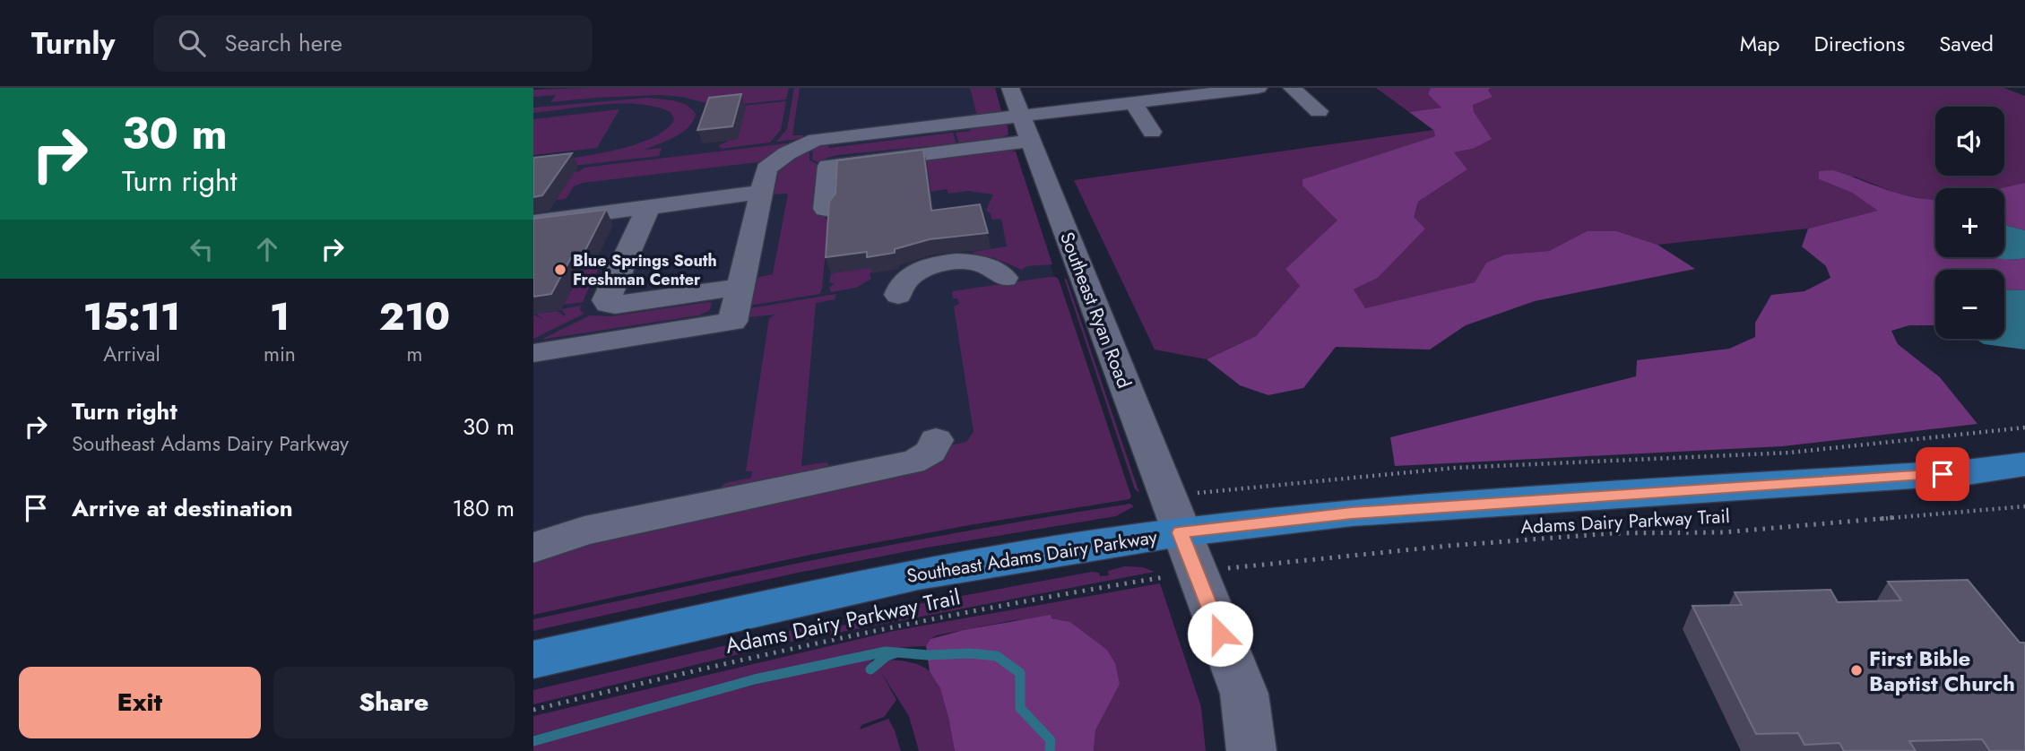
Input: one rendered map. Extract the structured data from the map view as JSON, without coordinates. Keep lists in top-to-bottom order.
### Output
{
  "streets": {
    "main road": ["Southeast Adams Dairy Parkway"],
    "street": ["Southeast Ryan Road"],
    "path": ["Adams Dairy Parkway Trail"]
  },
  "crossings": [
    ["Southeast Ryan Road", "Southeast Adams Dairy Parkway"]
  ],
  "places": ["Blue Springs South Freshman Center", "First Bible Baptist Church"],
  "page": {
    "header": "Turnly",
    "search": "Search here",
    "nav": ["Map", "Directions", "Saved"],
    "turn": ["30 m", "Turn right"],
    "map_buttons": ["+", "−"],
    "eta": [
      "15:11",
      "Arrival",
      "1",
      "min",
      "210",
      "m"
    ],
    "list": [
      {
        "name": "Turn right",
        "note": "Southeast Adams Dairy Parkway",
        "value": "30 m"
      },
      {
        "name": "Arrive at destination",
        "value": "180 m"
      }
    ],
    "buttons": ["Exit", "Share"]
  }
}
